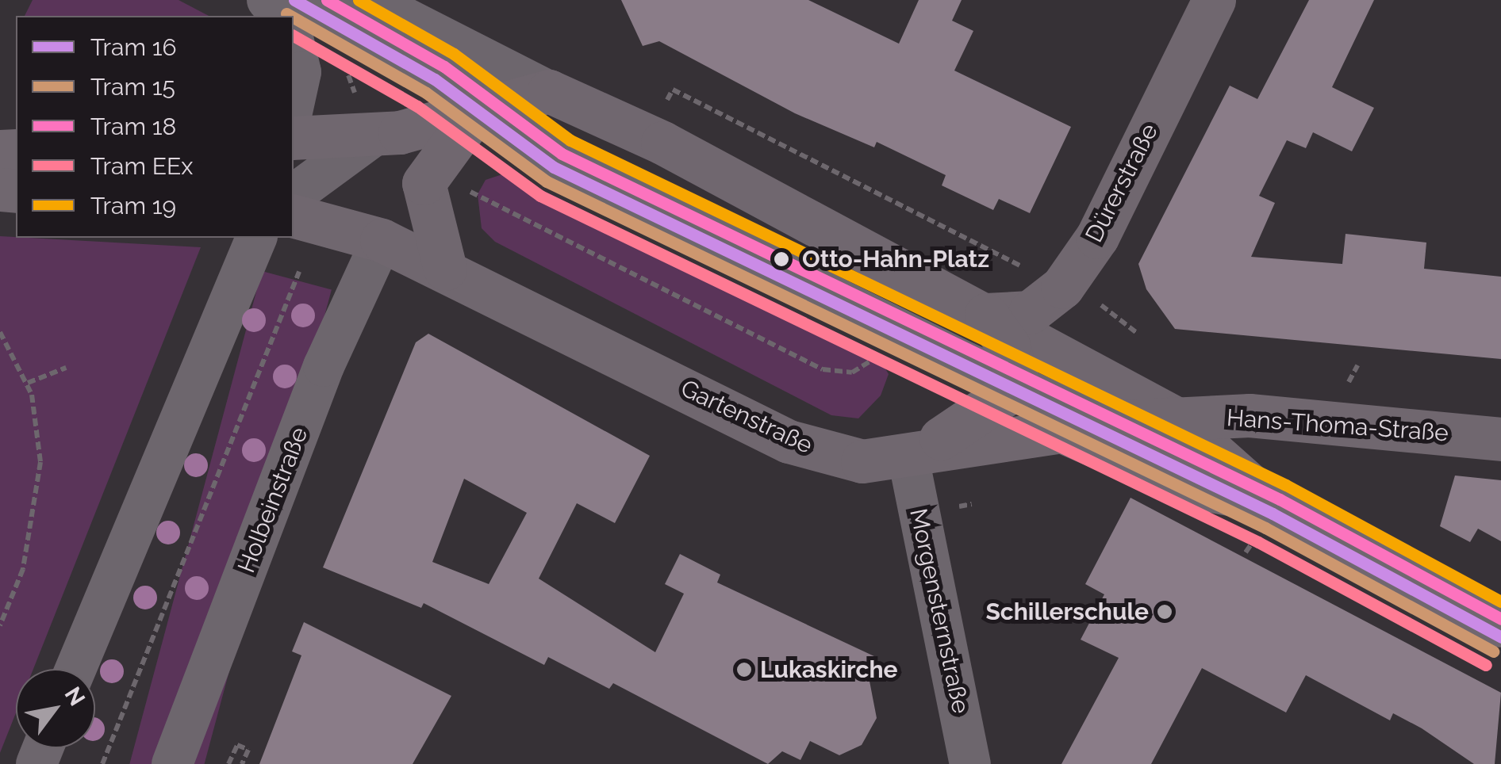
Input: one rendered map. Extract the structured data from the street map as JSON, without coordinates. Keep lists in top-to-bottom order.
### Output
{
  "streets": {
    "main road": ["Dürerstraße", "Gartenstraße", "Hans-Thoma-Straße"],
    "street": ["Holbeinstraße", "Morgensternstraße"]
  },
  "crossings": [
    ["Gartenstraße", "Hans-Thoma-Straße"],
    ["Gartenstraße", "Holbeinstraße"],
    ["Gartenstraße", "Morgensternstraße"]
  ],
  "places": ["Otto-Hahn-Platz", "Schillerschule", "Lukaskirche"],
  "lines": [
    "tram line 16",
    "tram line 18",
    "tram line 19",
    "tram line 15",
    "tram line EEx"
  ],
  "legend": [
    "Tram 16",
    "Tram 15",
    "Tram 18",
    "Tram EEx",
    "Tram 19"
  ],
  "north": "top right"
}
